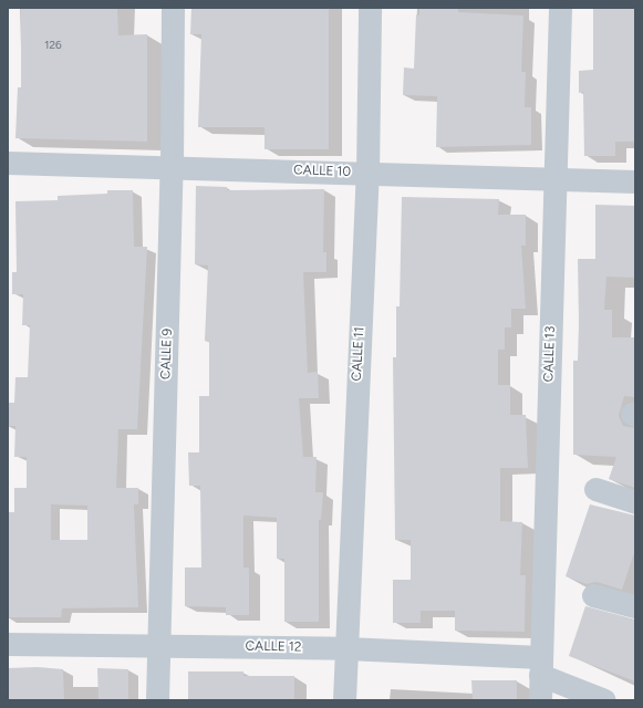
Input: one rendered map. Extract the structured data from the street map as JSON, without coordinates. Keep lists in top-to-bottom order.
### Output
{
  "streets": {
    "street": [
      "CALLE 10",
      "CALLE 9",
      "CALLE 11",
      "CALLE 13",
      "CALLE 12"
    ]
  },
  "crossings": [
    ["CALLE 10", "CALLE 9"],
    ["CALLE 10", "CALLE 11"],
    ["CALLE 10", "CALLE 13"],
    ["CALLE 9", "CALLE 12"],
    ["CALLE 11", "CALLE 12"],
    ["CALLE 13", "CALLE 12"]
  ],
  "house_numbers": ["126"]
}
